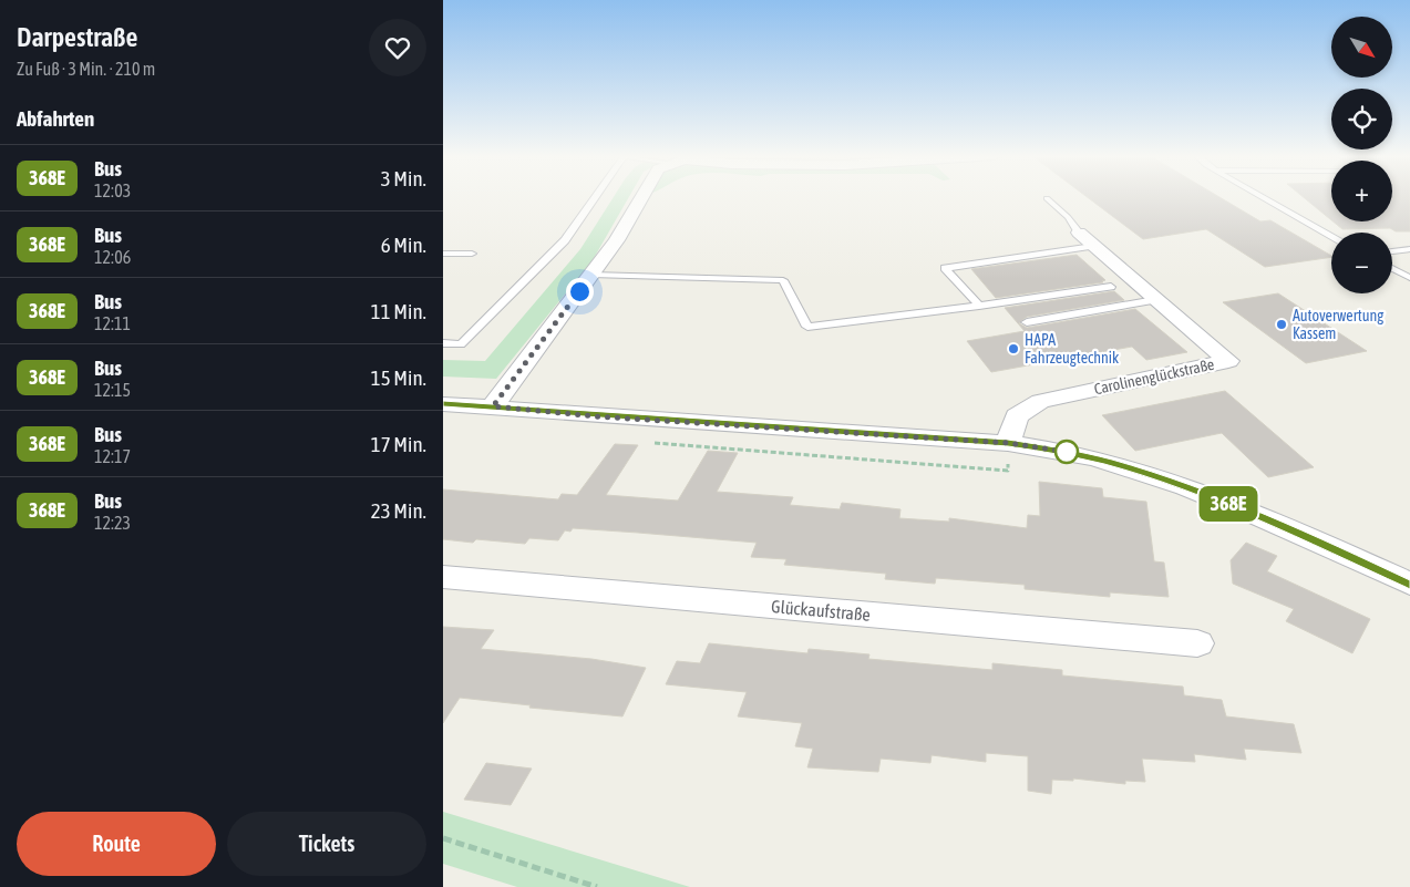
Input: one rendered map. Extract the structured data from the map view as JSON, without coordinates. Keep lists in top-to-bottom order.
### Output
{
  "streets": {
    "street": ["Carolinenglückstraße", "Glückaufstraße"]
  },
  "places": ["Autoverwertung Kassem", "HAPA Fahrzeugtechnik"],
  "lines": ["bus line 368E"],
  "north": "bottom right",
  "page": {
    "heading": [
      ["Darpestraße", "Zu Fuß · 3 Min. · 210 m"],
      "Abfahrten"
    ],
    "on_map": "368E",
    "map_buttons": ["+", "−"],
    "list": [
      {
        "mark": "368E",
        "name": "Bus",
        "note": "12:03",
        "value": "3 Min."
      },
      {
        "mark": "368E",
        "name": "Bus",
        "note": "12:06",
        "value": "6 Min."
      },
      {
        "mark": "368E",
        "name": "Bus",
        "note": "12:11",
        "value": "11 Min."
      },
      {
        "mark": "368E",
        "name": "Bus",
        "note": "12:15",
        "value": "15 Min."
      },
      {
        "mark": "368E",
        "name": "Bus",
        "note": "12:17",
        "value": "17 Min."
      },
      {
        "mark": "368E",
        "name": "Bus",
        "note": "12:23",
        "value": "23 Min."
      }
    ],
    "buttons": ["Route", "Tickets"]
  }
}
